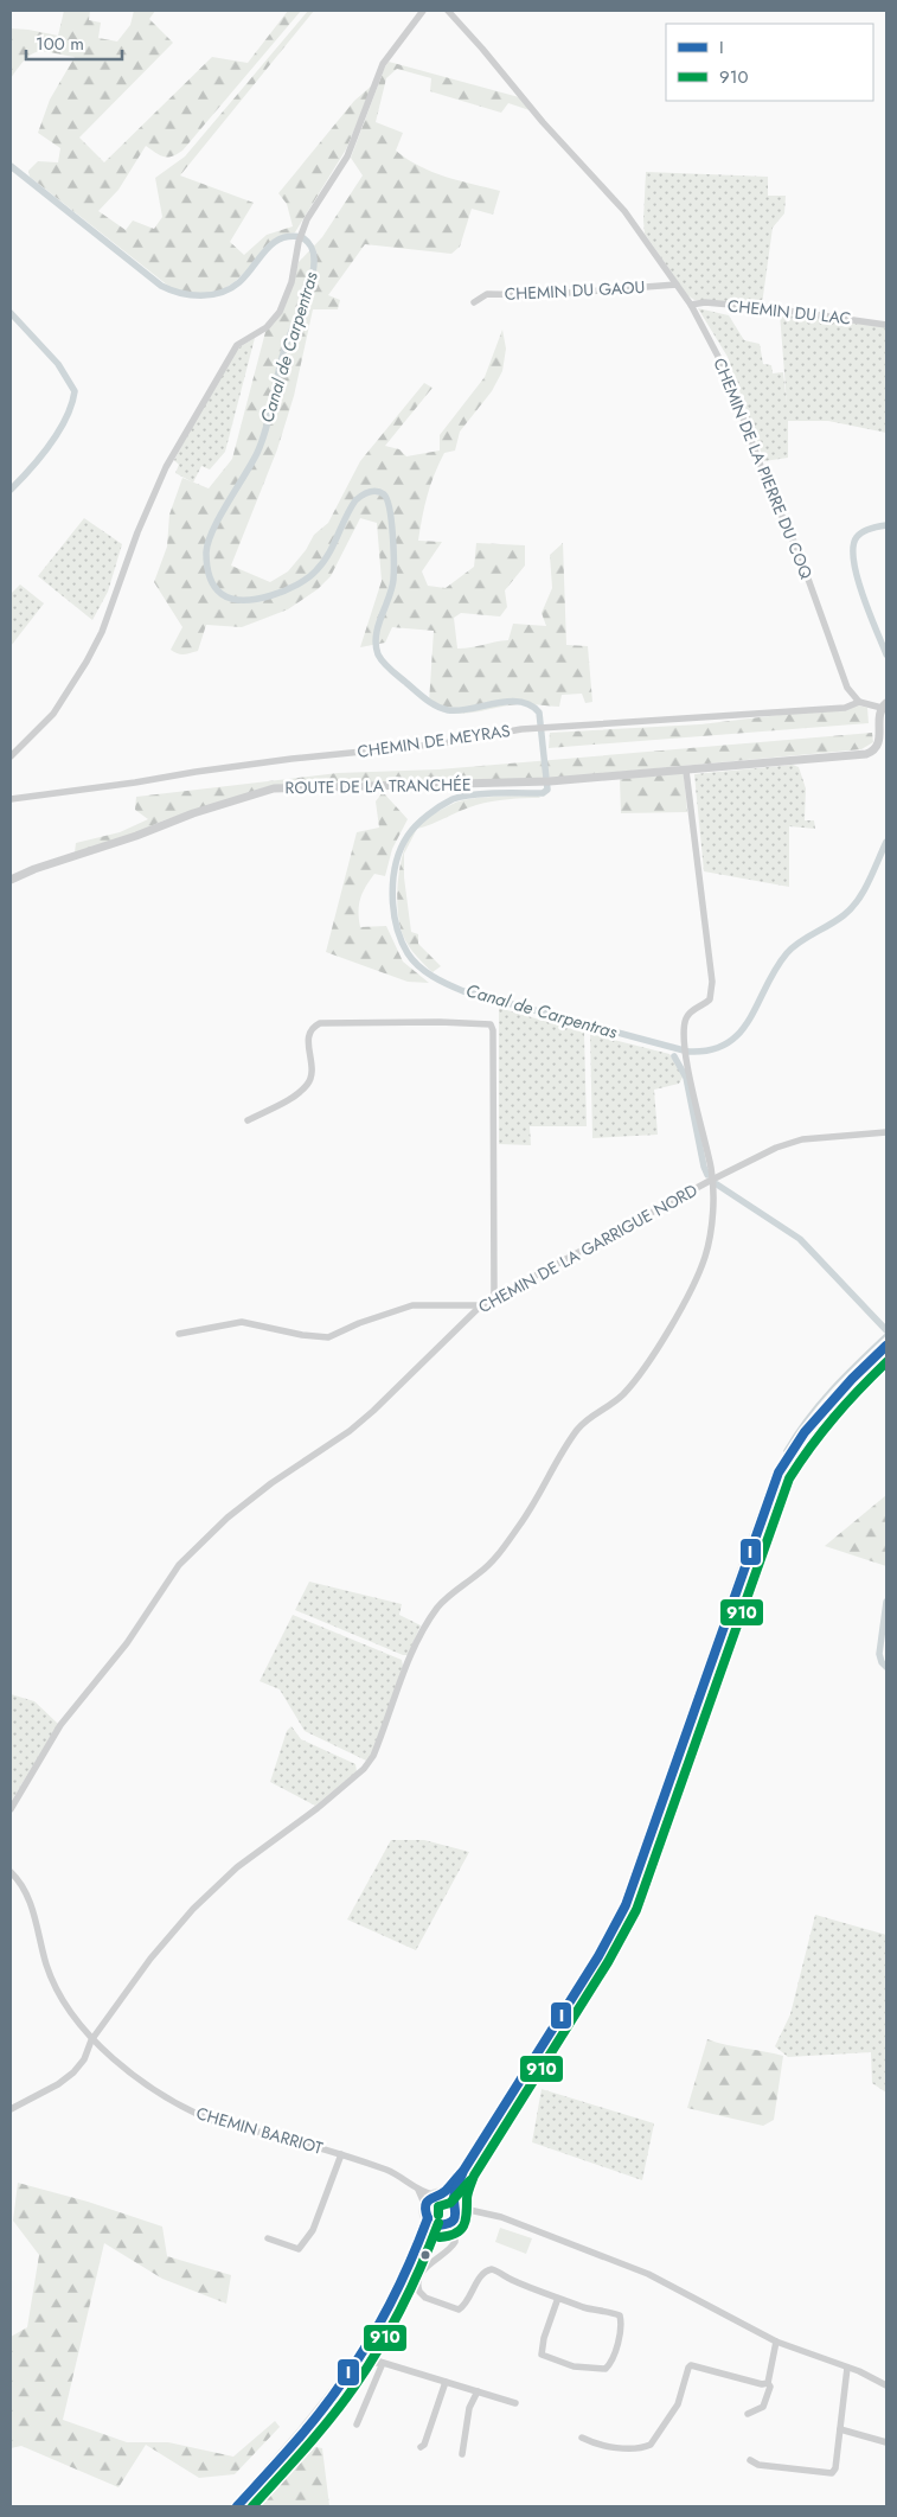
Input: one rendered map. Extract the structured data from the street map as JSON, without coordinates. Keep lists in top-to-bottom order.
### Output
{
  "streets": {
    "street": [
      "CHEMIN DU GAOU",
      "CHEMIN DU LAC",
      "CHEMIN DE LA PIERRE DU COQ",
      "CHEMIN DE MEYRAS",
      "ROUTE DE LA TRANCHÉE",
      "CHEMIN DE LA GARRIGUE NORD",
      "CHEMIN BARRIOT"
    ]
  },
  "crossings": [
    ["CHEMIN DU GAOU", "CHEMIN DE LA PIERRE DU COQ"],
    ["CHEMIN DU LAC", "CHEMIN DE LA PIERRE DU COQ"],
    ["CHEMIN DE LA PIERRE DU COQ", "CHEMIN DE MEYRAS"]
  ],
  "water": ["Canal de Carpentras"],
  "lines": ["transit line I", "transit line 910"],
  "legend": ["I", "910"],
  "scale_bar": "100 m"
}
